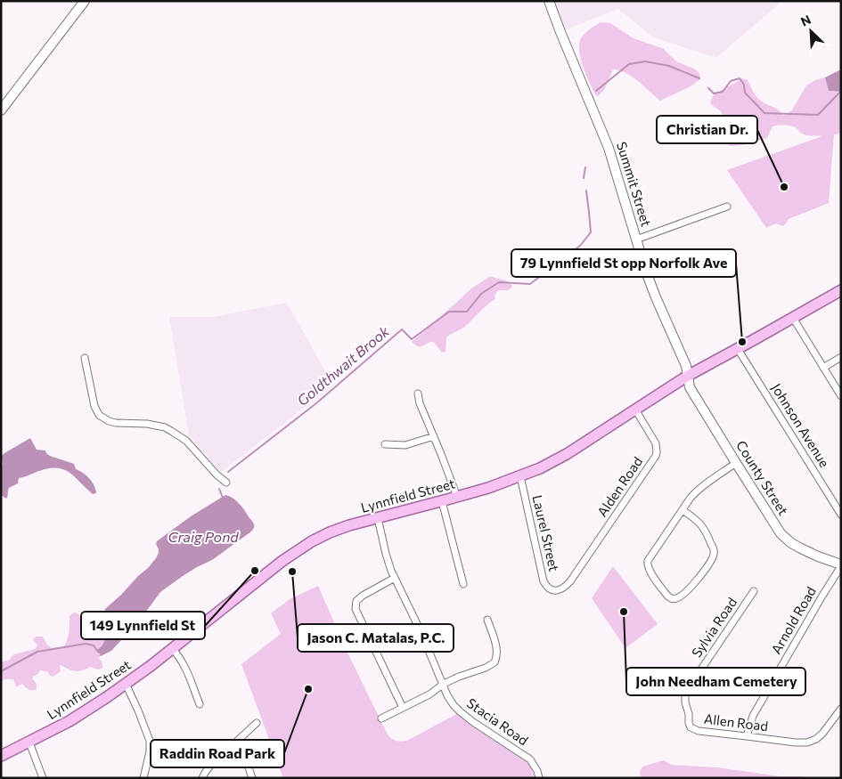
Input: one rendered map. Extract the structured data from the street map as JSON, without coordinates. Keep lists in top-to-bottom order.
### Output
{
  "streets": {
    "main road": ["Summit Street", "County Street", "Lynnfield Street"],
    "street": [
      "Johnson Avenue",
      "Alden Road",
      "Laurel Street",
      "Arnold Road",
      "Sylvia Road",
      "Stacia Road",
      "Allen Road"
    ]
  },
  "crossings": [
    ["Summit Street", "County Street"],
    ["Summit Street", "Lynnfield Street"],
    ["Johnson Avenue", "Lynnfield Street"],
    ["County Street", "Lynnfield Street"],
    ["County Street", "Arnold Road"],
    ["Alden Road", "Lynnfield Street"],
    ["Alden Road", "Laurel Street"],
    ["Lynnfield Street", "Laurel Street"],
    ["Lynnfield Street", "Stacia Road"],
    ["Arnold Road", "Allen Road"],
    ["Sylvia Road", "Allen Road"]
  ],
  "water": ["Goldthwait Brook", "Craig Pond"],
  "places": [
    "Christian Dr.",
    "79 Lynnfield St opp Norfolk Ave",
    "149 Lynnfield St",
    "Jason C. Matalas, P.C.",
    "John Needham Cemetery",
    "Raddin Road Park"
  ],
  "north": "top left"
}
